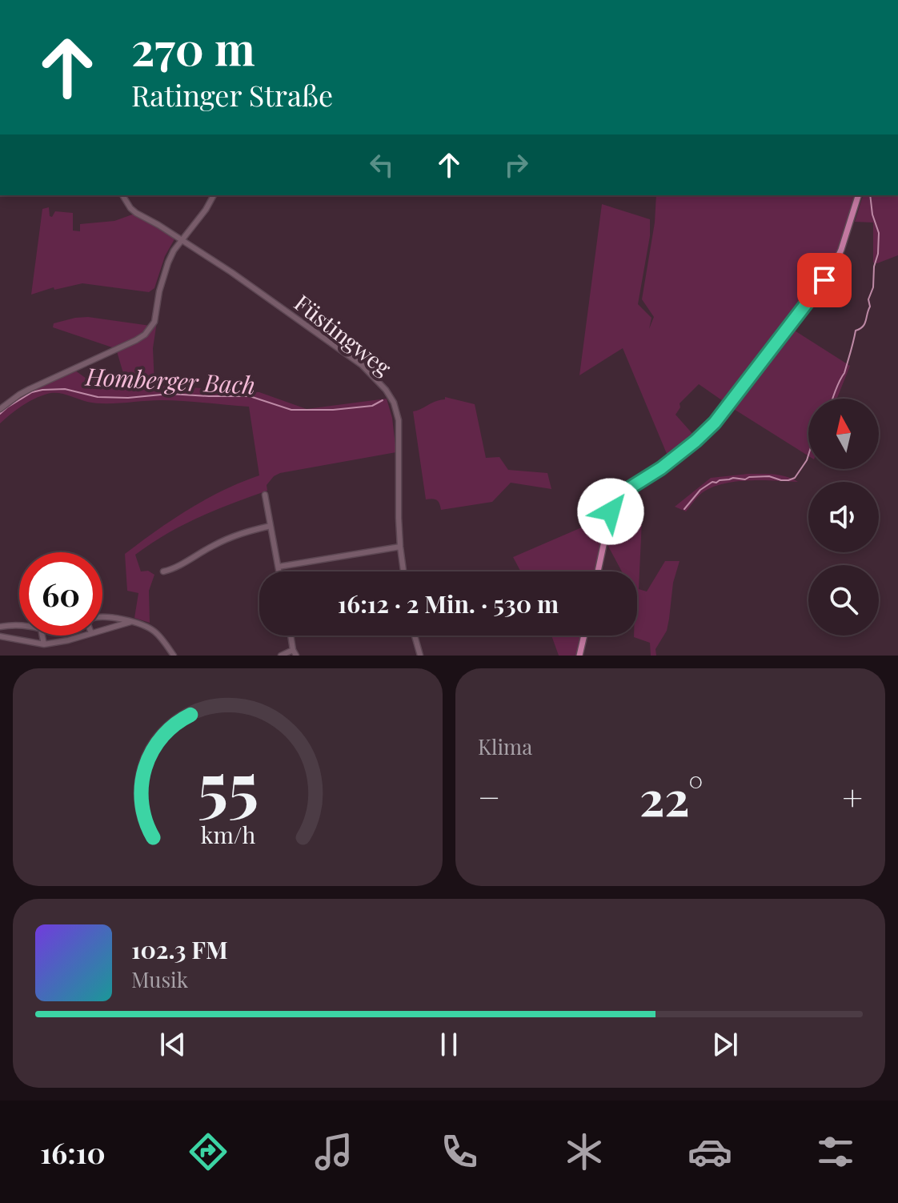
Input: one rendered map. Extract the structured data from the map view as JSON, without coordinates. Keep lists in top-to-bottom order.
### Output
{
  "streets": {
    "street": ["Füstingweg"]
  },
  "water": ["Homberger Bach"],
  "north": "top",
  "page": {
    "turn": ["270 m", "Ratinger Straße"],
    "limit": "60",
    "trip": "16:12 · 2 Min. · 530 m",
    "tile": "Klima",
    "heat": ["−", "22°", "+"],
    "song": ["102.3 FM", "Musik"],
    "tabs": "16:10",
    "gauge": ["55", "km/h"]
  }
}
